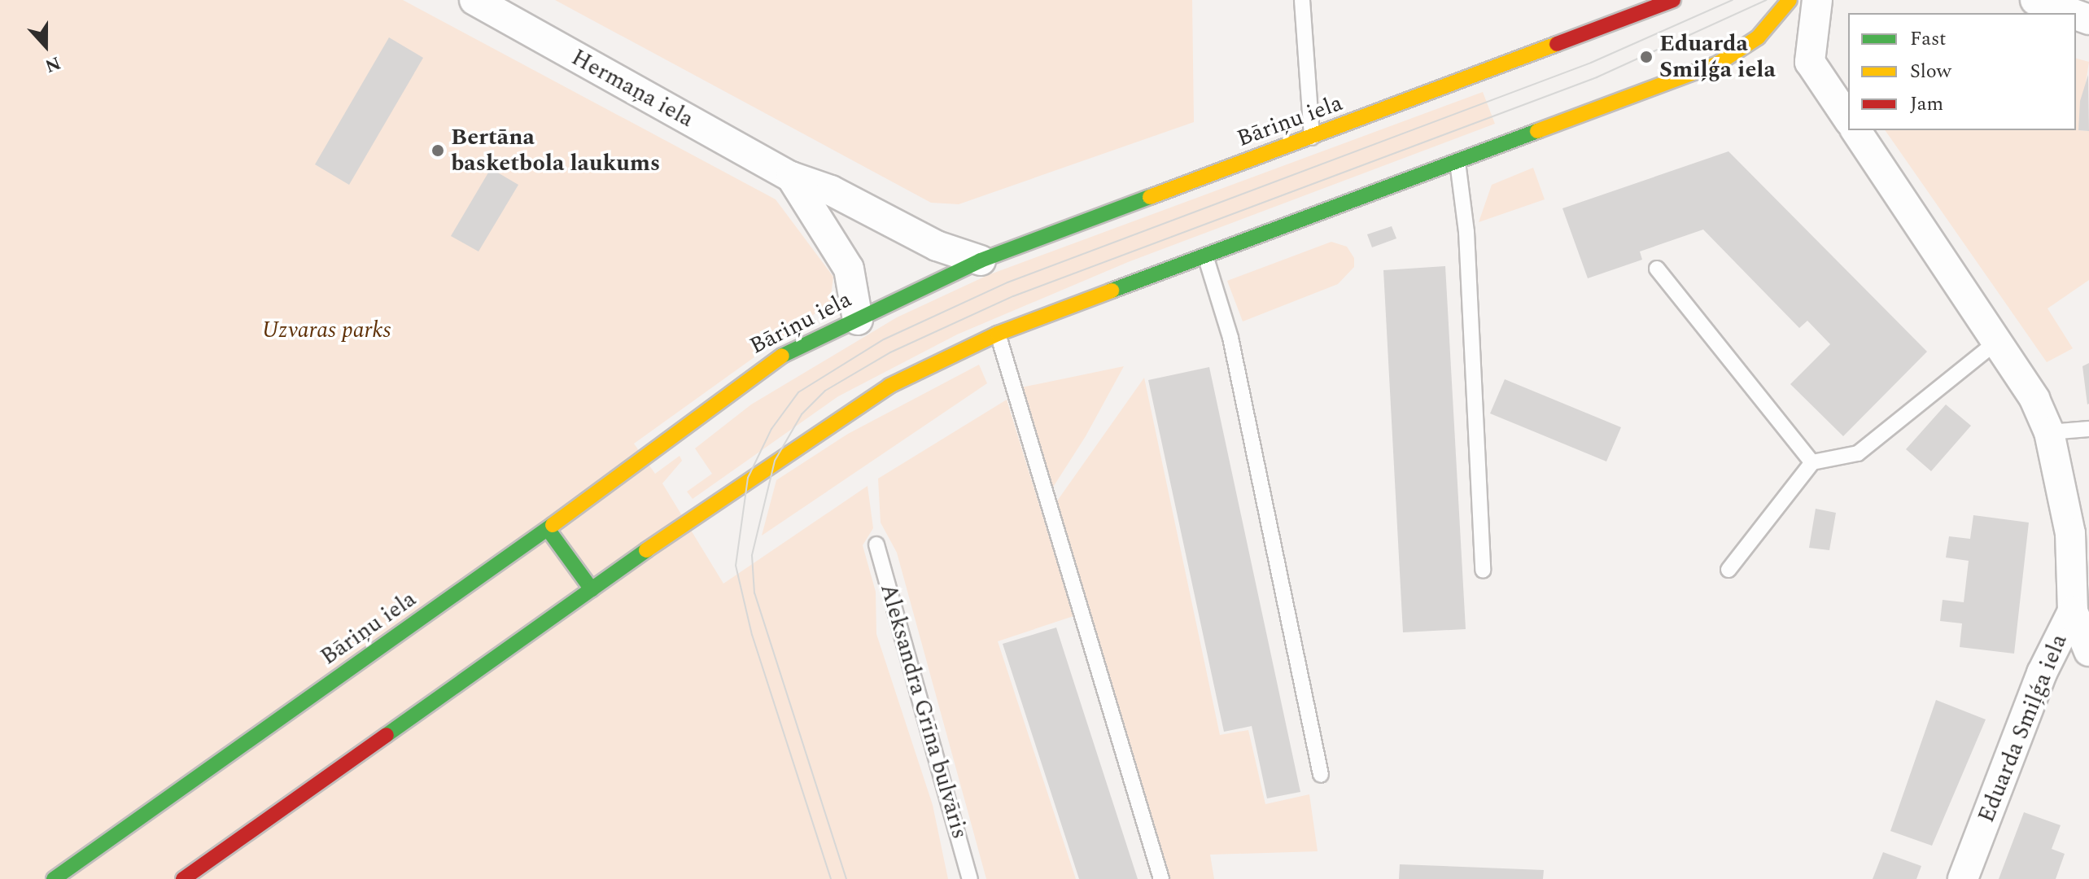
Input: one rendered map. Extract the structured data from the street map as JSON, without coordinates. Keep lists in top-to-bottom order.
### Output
{
  "streets": {
    "street": ["Hermaņa iela", "Bāriņu iela", "Eduarda Smiļģa iela"],
    "lane": ["Aleksandra Grīna bulvāris"]
  },
  "crossings": [
    ["Hermaņa iela", "Bāriņu iela"]
  ],
  "parks": ["Uzvaras parks"],
  "places": ["Eduarda Smiļģa iela", "Bertāna basketbola laukums"],
  "legend": ["Fast", "Slow", "Jam"],
  "north": "bottom"
}
